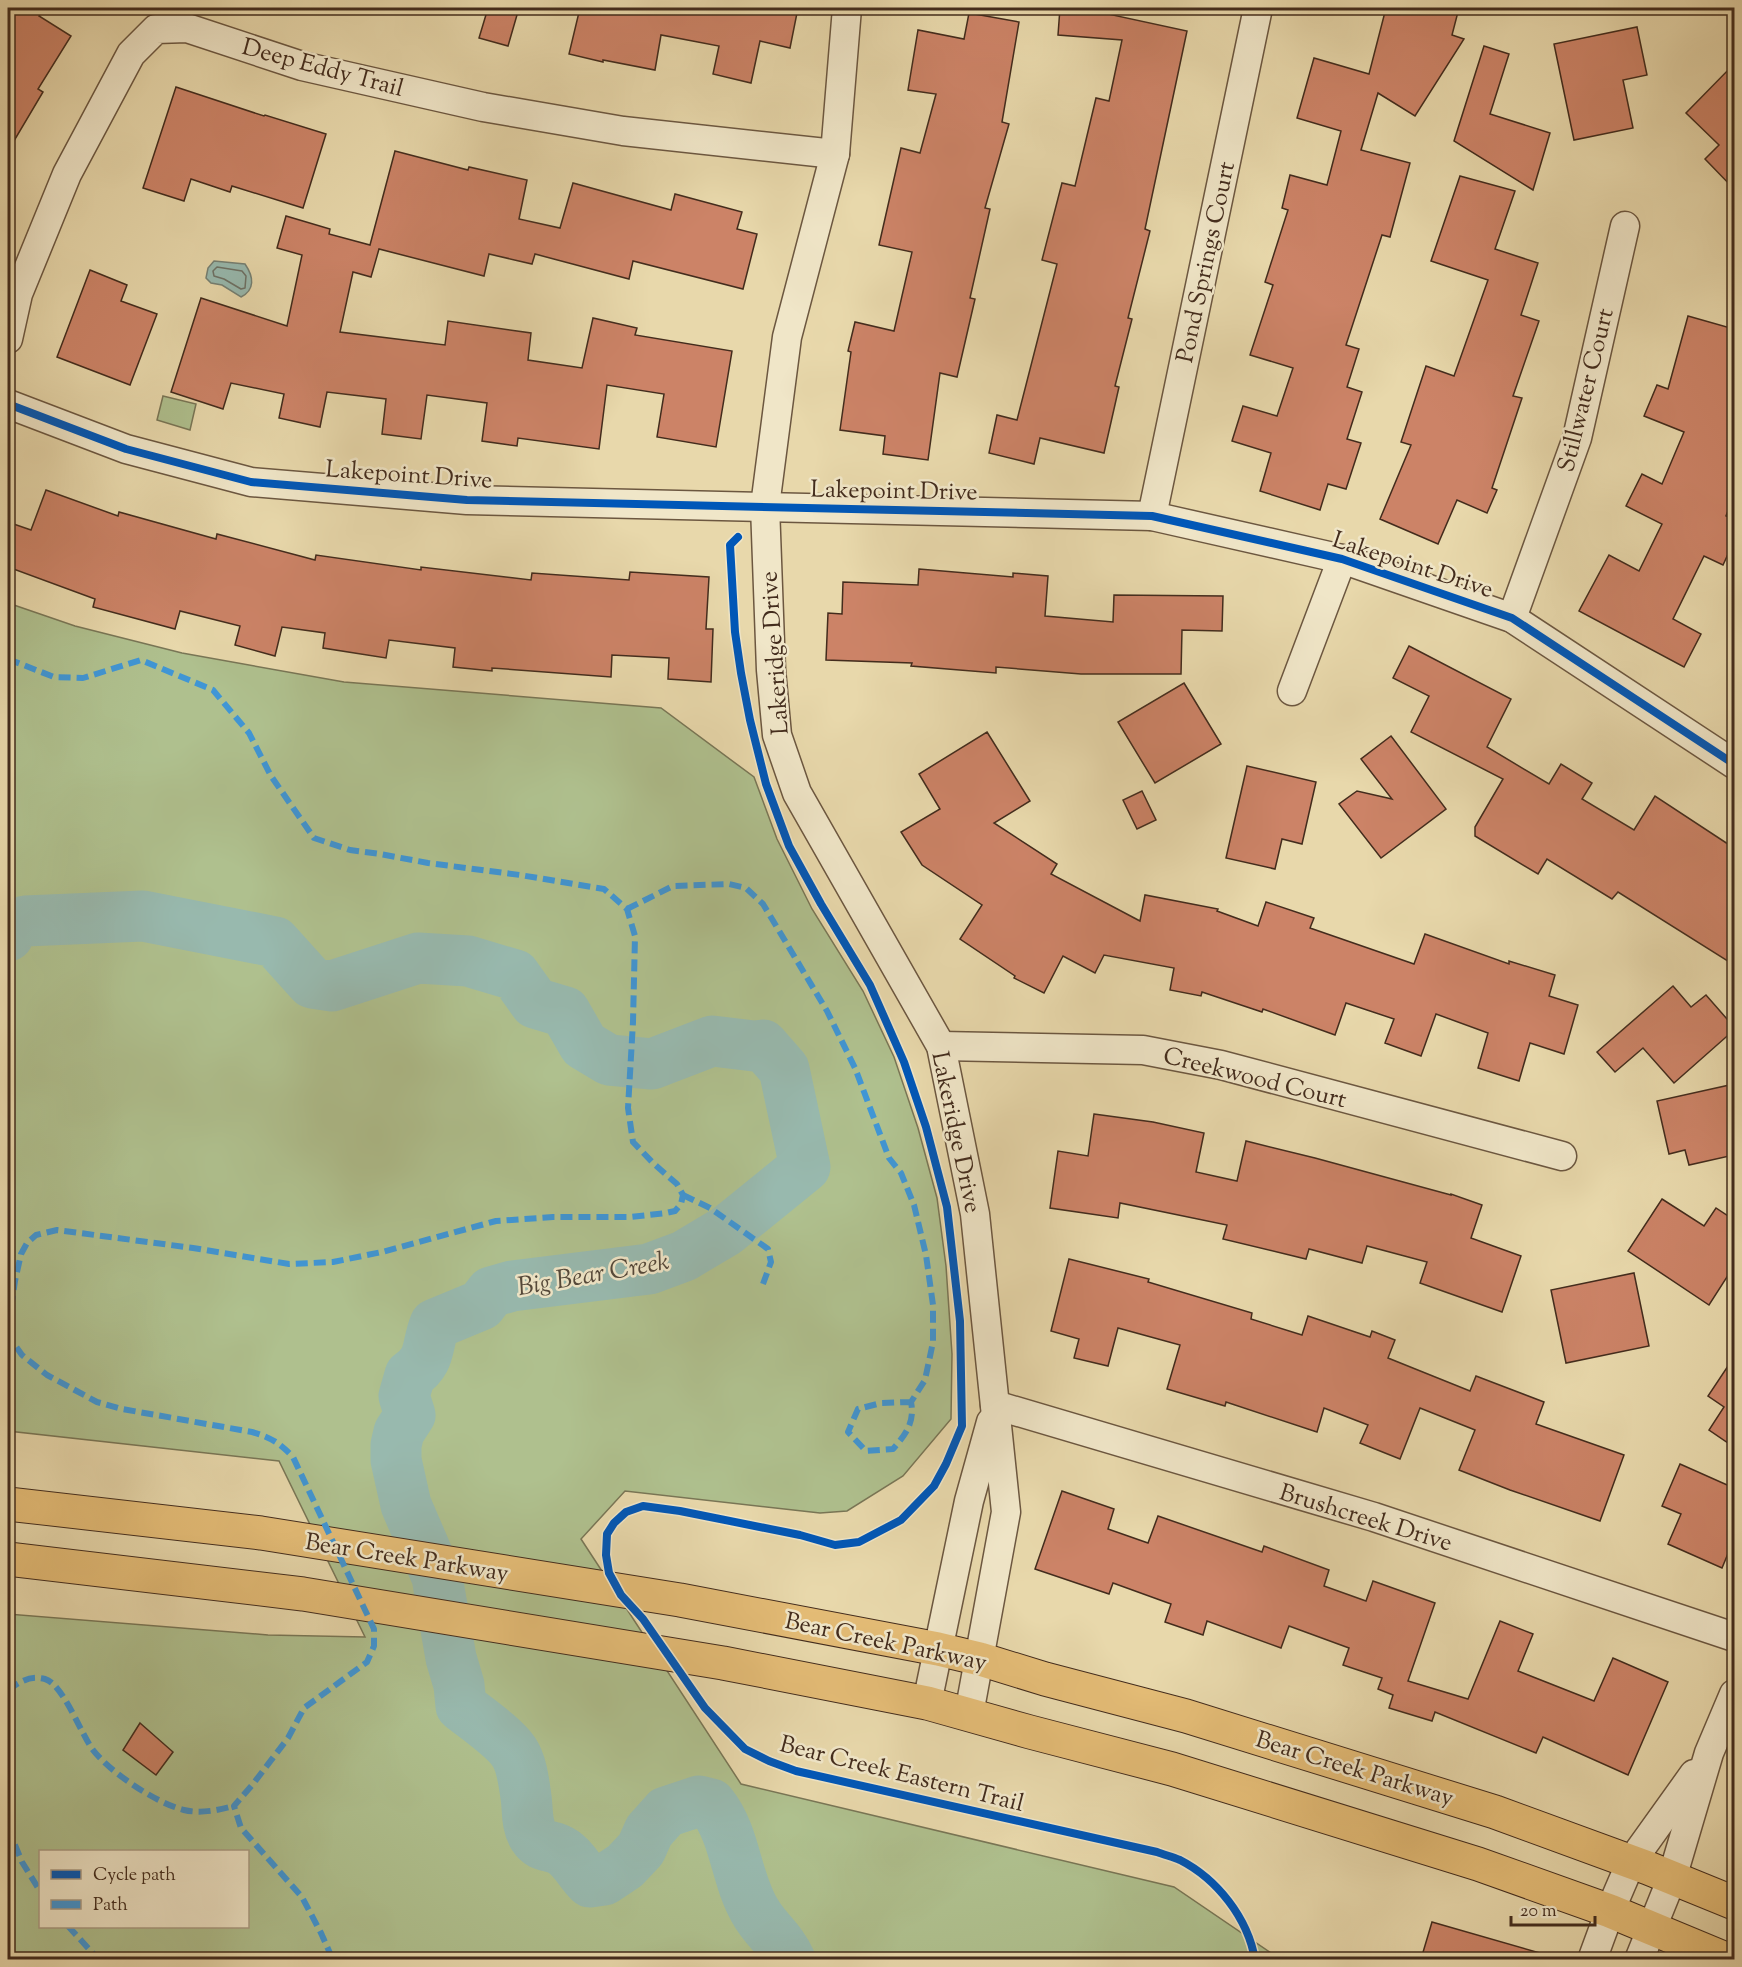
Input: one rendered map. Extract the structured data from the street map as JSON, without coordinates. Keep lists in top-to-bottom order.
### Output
{
  "streets": {
    "main road": ["Bear Creek Parkway"],
    "street": [
      "Deep Eddy Trail",
      "Pond Springs Court",
      "Stillwater Court",
      "Lakepoint Drive",
      "Lakeridge Drive",
      "Creekwood Court",
      "Brushcreek Drive"
    ],
    "cycle path": ["Bear Creek Eastern Trail"]
  },
  "crossings": [
    ["Deep Eddy Trail", "Lakeridge Drive"],
    ["Pond Springs Court", "Lakepoint Drive"],
    ["Stillwater Court", "Lakepoint Drive"],
    ["Lakepoint Drive", "Lakeridge Drive"],
    ["Lakeridge Drive", "Creekwood Court"],
    ["Lakeridge Drive", "Brushcreek Drive"],
    ["Lakeridge Drive", "Bear Creek Parkway"]
  ],
  "water": ["Big Bear Creek"],
  "legend": ["Cycle path", "Path"],
  "scale_bar": "20 m"
}
